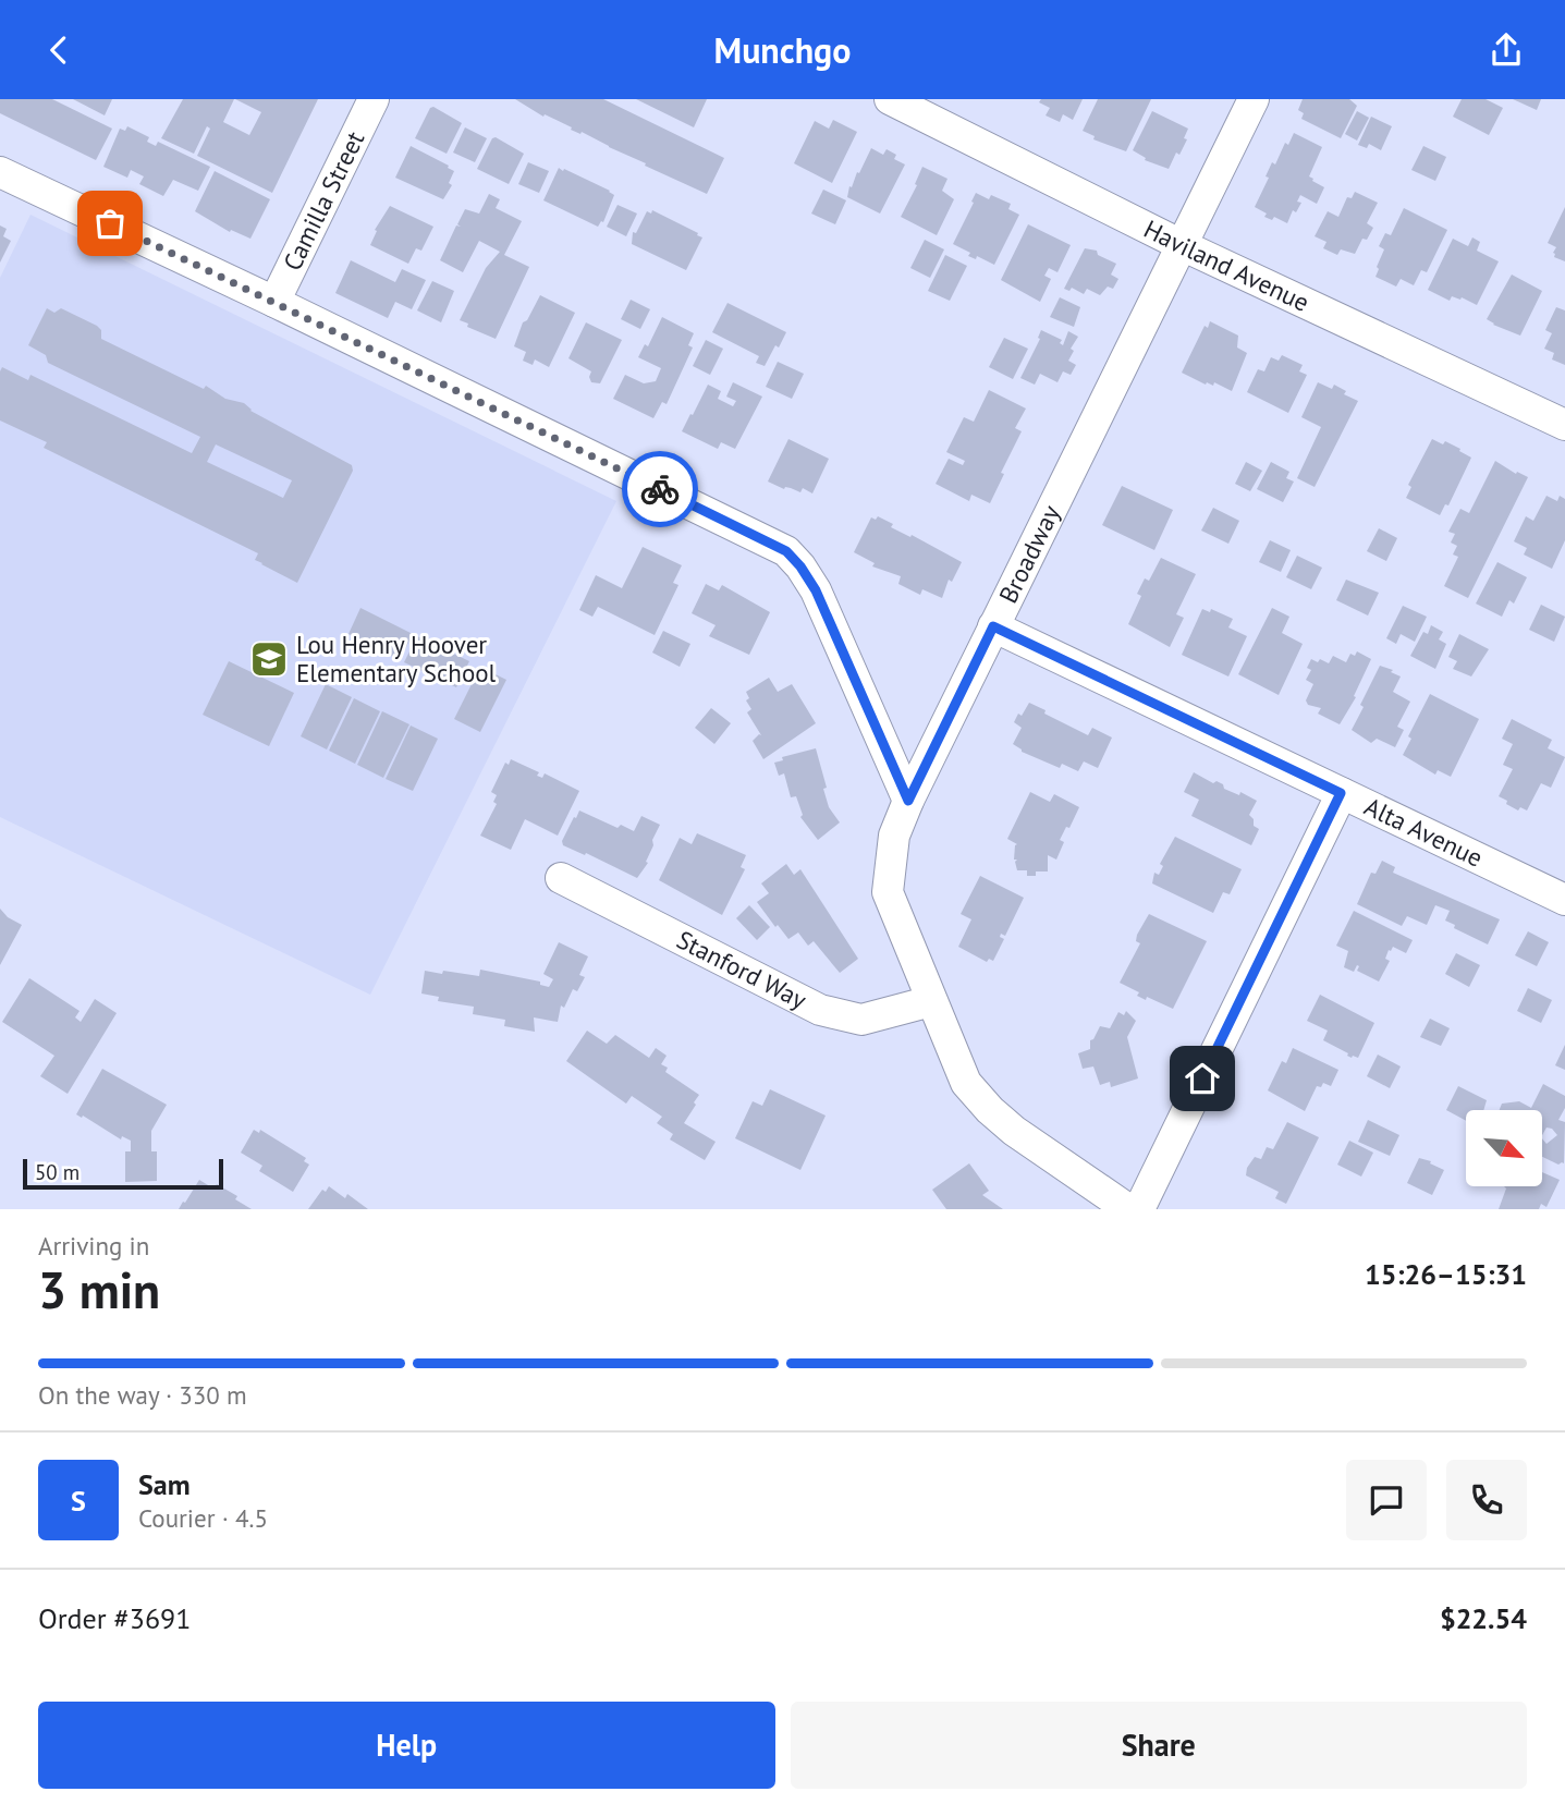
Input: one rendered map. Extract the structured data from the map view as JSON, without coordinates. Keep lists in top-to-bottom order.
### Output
{
  "streets": {
    "street": [
      "Camilla Street",
      "Haviland Avenue",
      "Broadway",
      "Alta Avenue",
      "Stanford Way"
    ]
  },
  "crossings": [
    ["Haviland Avenue", "Broadway"],
    ["Broadway", "Alta Avenue"],
    ["Broadway", "Stanford Way"]
  ],
  "places": {
    "school or university": ["Lou Henry Hoover Elementary School"]
  },
  "scale_bar": "50 m",
  "north": "bottom right",
  "page": {
    "header": "Munchgo",
    "scale": "50 m",
    "heading": ["3 min", "Arriving in", "15:26–15:31"],
    "panel": [
      "Sam",
      "Courier · 4.5",
      "Order #3691",
      "$22.54"
    ],
    "bar": "On the way · 330 m",
    "round": "S",
    "buttons": ["Help", "Share"]
  }
}
